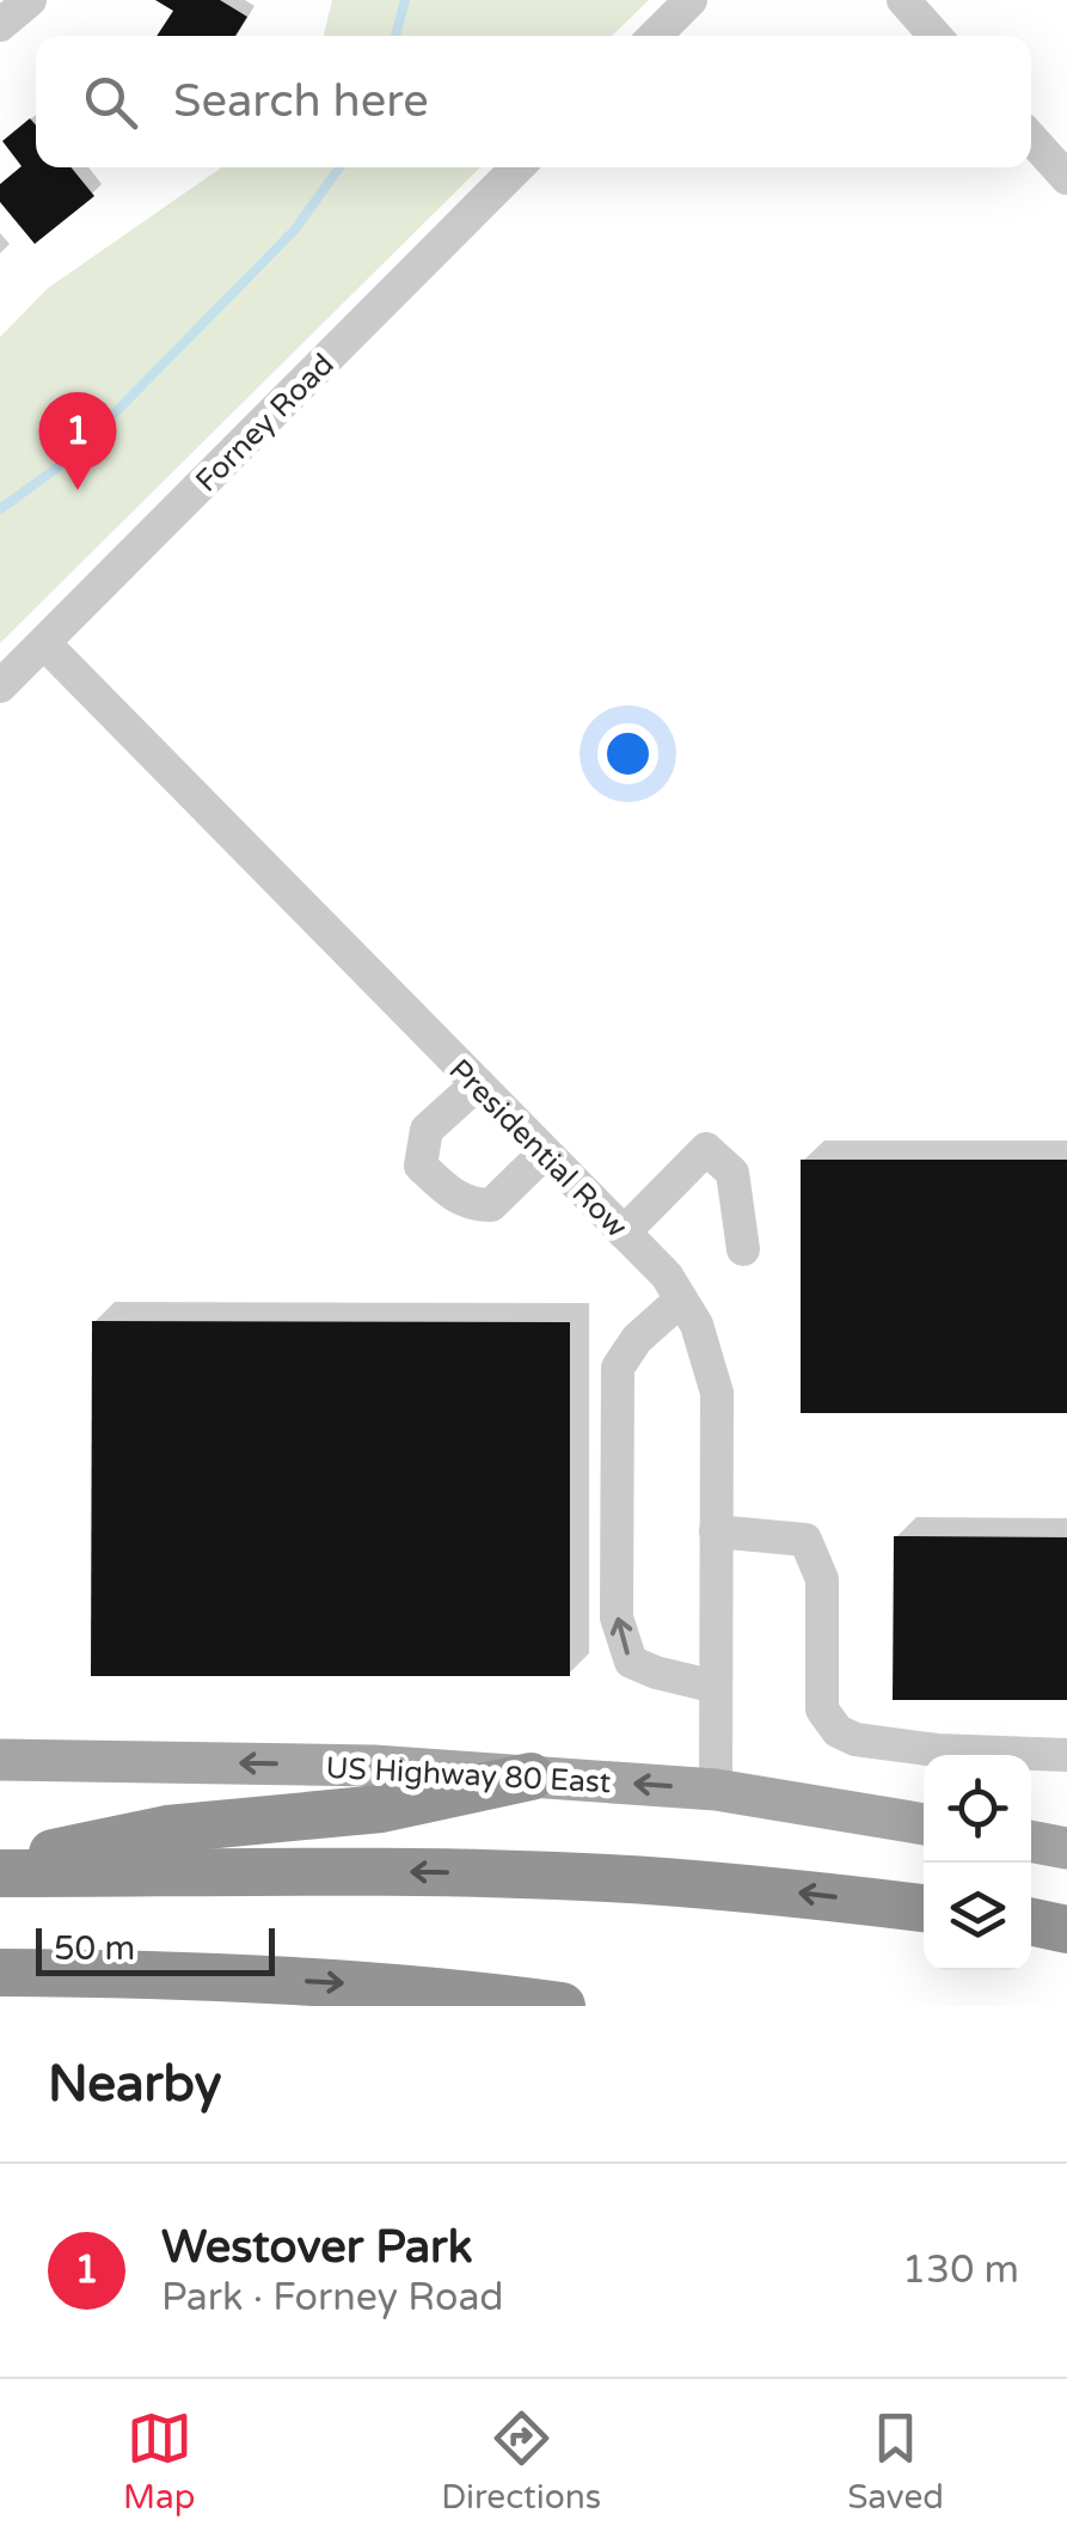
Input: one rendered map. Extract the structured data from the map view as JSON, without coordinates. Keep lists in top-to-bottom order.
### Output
{
  "streets": {
    "main road": ["US Highway 80 East"],
    "street": ["Forney Road", "Presidential Row"]
  },
  "crossings": [
    ["Forney Road", "Presidential Row"],
    ["Presidential Row", "US Highway 80 East"]
  ],
  "one_way": ["US Highway 80 East"],
  "scale_bar": "50 m",
  "page": {
    "search": "Search here",
    "pins": "1",
    "scale": "50 m",
    "heading": "Nearby",
    "list": [
      {
        "mark": "1",
        "name": "Westover Park",
        "note": "Park · Forney Road",
        "value": "130 m"
      }
    ],
    "nav": ["Map", "Directions", "Saved"]
  }
}
